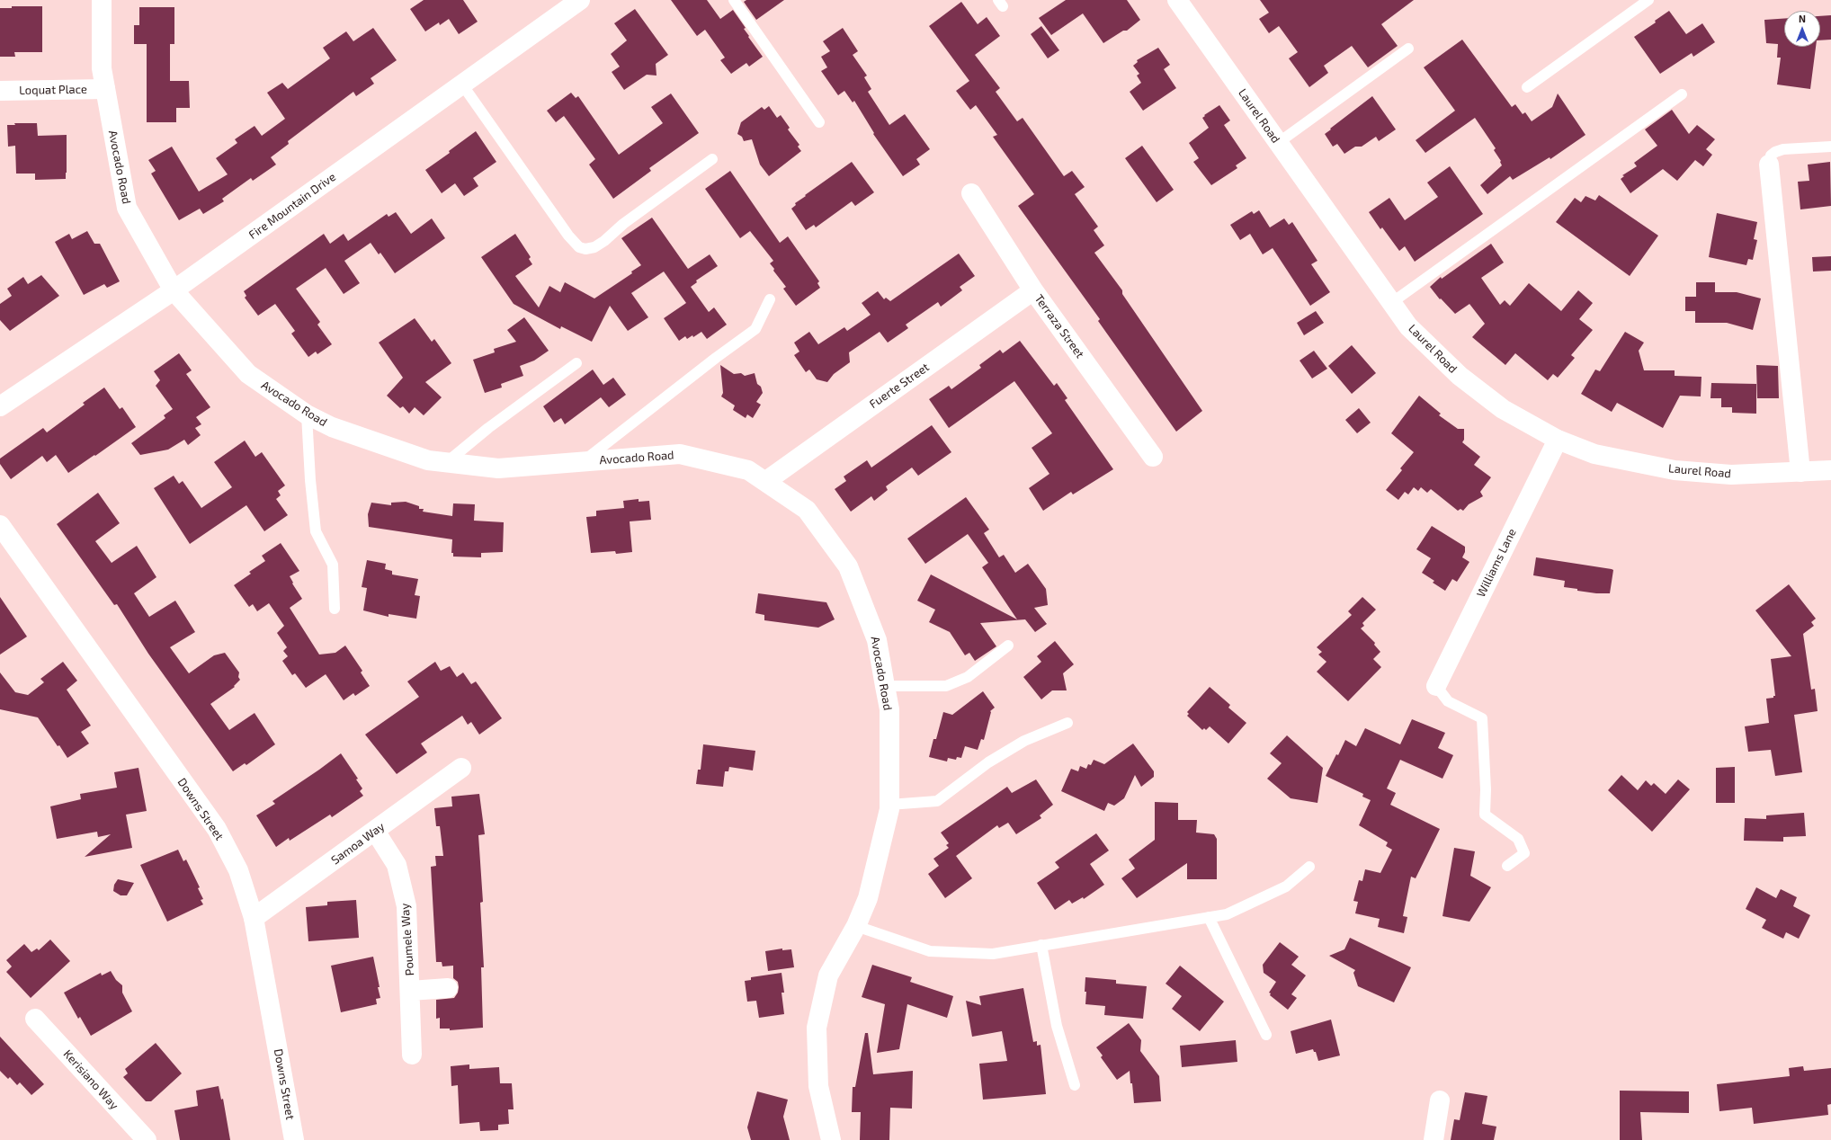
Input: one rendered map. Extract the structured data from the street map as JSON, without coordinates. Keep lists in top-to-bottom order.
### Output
{
  "streets": {
    "street": [
      "Loquat Place",
      "Laurel Road",
      "Avocado Road",
      "Fire Mountain Drive",
      "Terraza Street",
      "Fuerte Street",
      "Williams Lane",
      "Downs Street",
      "Samoa Way",
      "Poumele Way",
      "Kerisiano Way"
    ]
  },
  "crossings": [
    ["Loquat Place", "Avocado Road"],
    ["Laurel Road", "Williams Lane"],
    ["Avocado Road", "Fire Mountain Drive"],
    ["Avocado Road", "Fuerte Street"],
    ["Terraza Street", "Fuerte Street"],
    ["Downs Street", "Samoa Way"],
    ["Samoa Way", "Poumele Way"]
  ],
  "north": "top"
}
